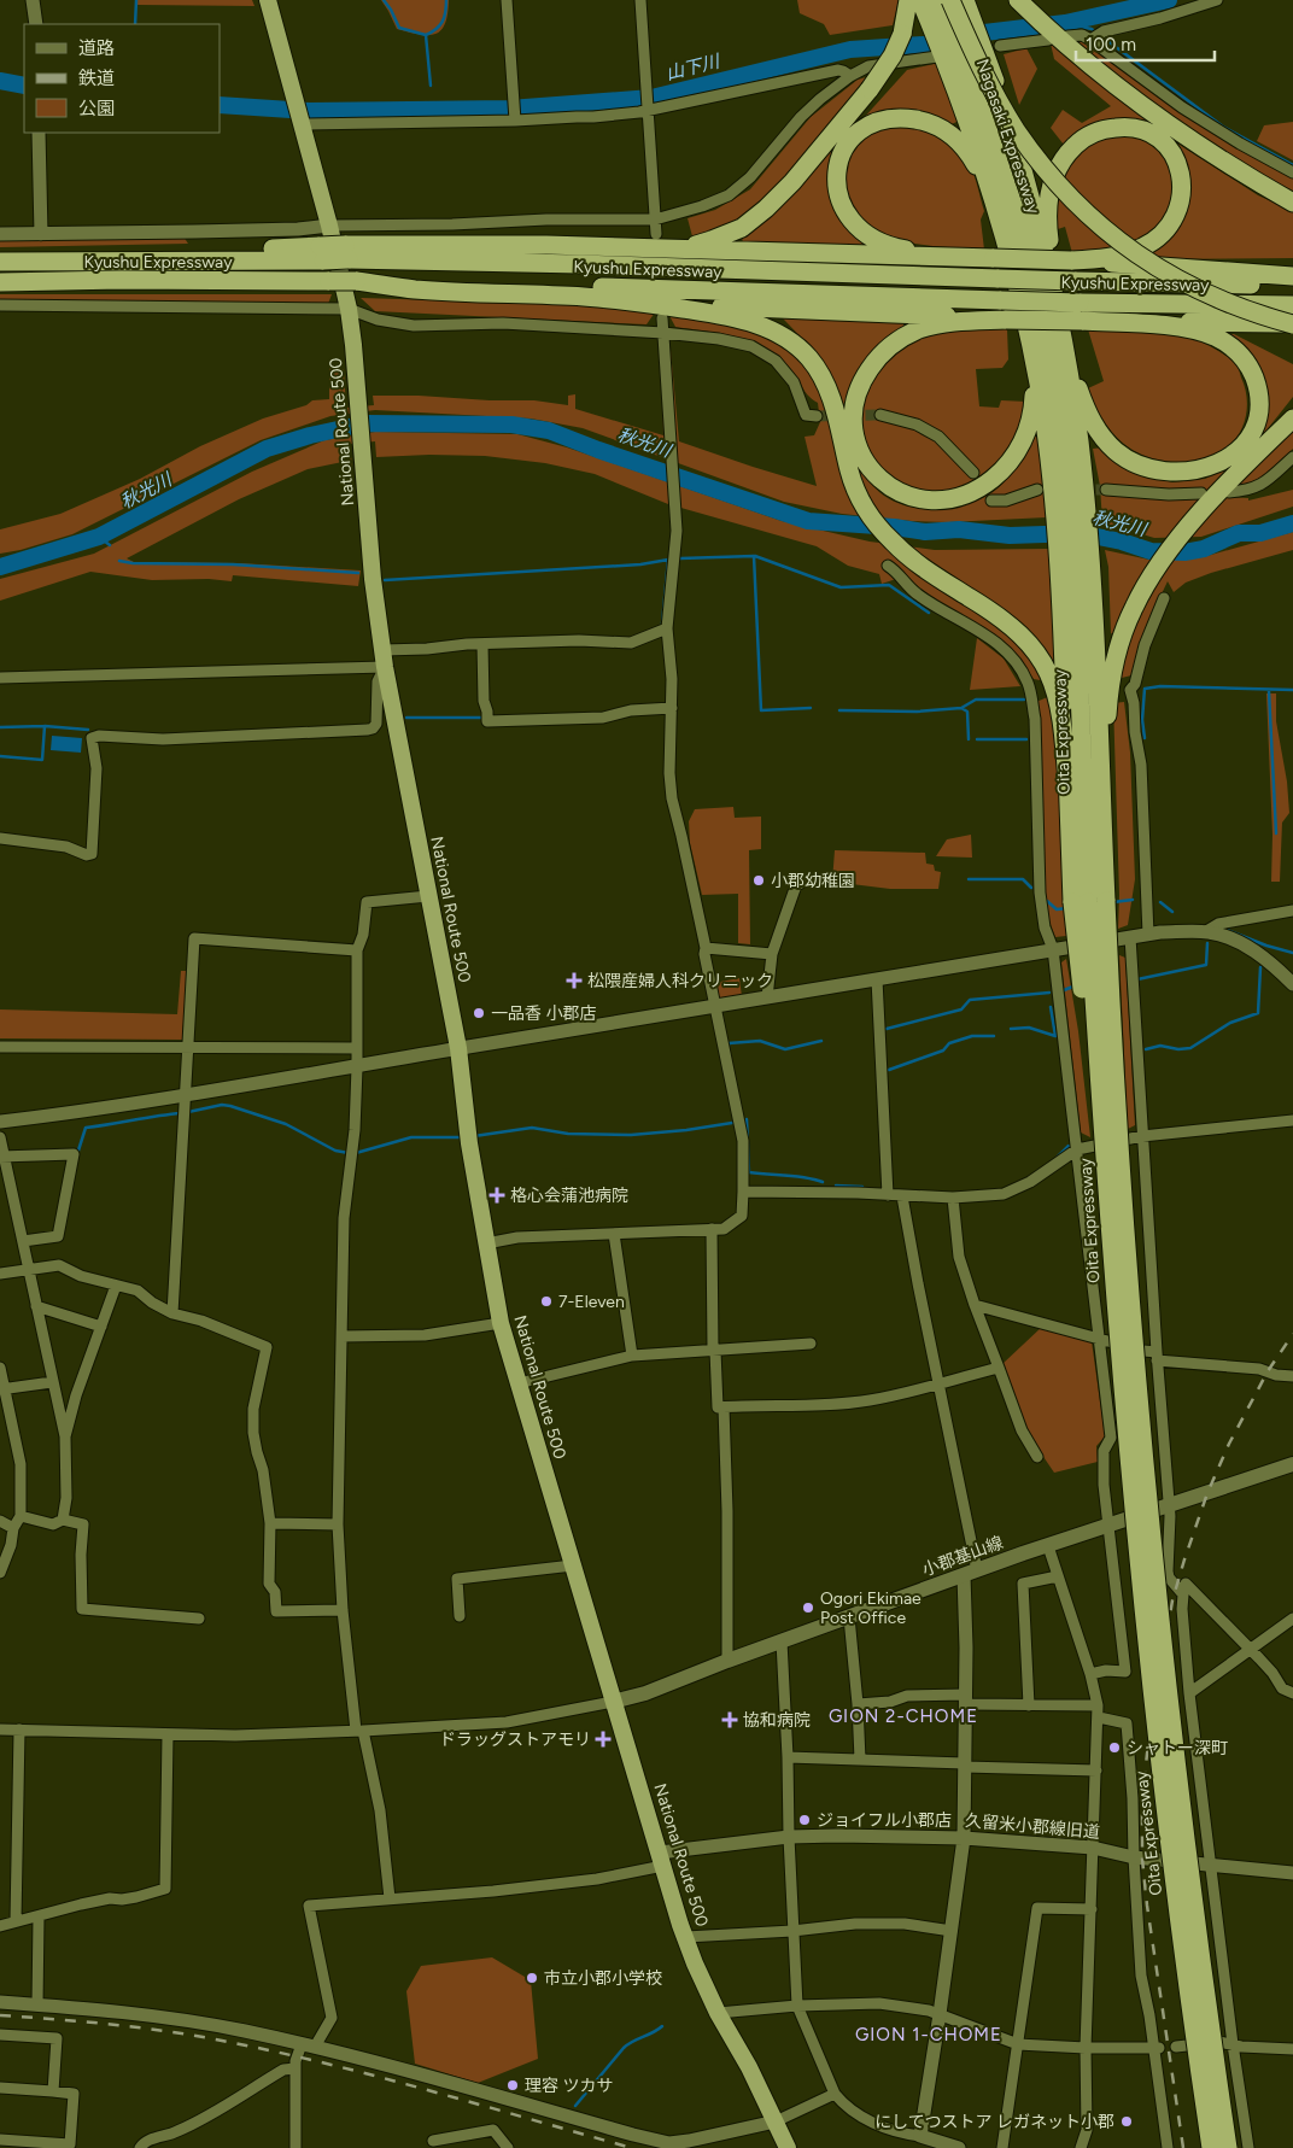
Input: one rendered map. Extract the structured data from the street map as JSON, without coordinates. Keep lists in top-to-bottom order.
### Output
{
  "streets": {
    "highway": [
      "Nagasaki Expressway",
      "Kyushu Expressway",
      "National Route 500",
      "Oita Expressway"
    ],
    "main road": ["小郡基山線"],
    "street": ["久留米小郡線旧道"]
  },
  "crossings": [
    ["Nagasaki Expressway", "Oita Expressway"],
    ["National Route 500", "小郡基山線"],
    ["National Route 500", "久留米小郡線旧道"]
  ],
  "districts": ["GION 2-CHOME", "GION 1-CHOME"],
  "water": ["山下川", "秋光川"],
  "places": {
    "other": [
      "小郡幼稚園",
      "一品香 小郡店",
      "7-Eleven",
      "Ogori Ekimae Post Office",
      "シャトー深町",
      "ジョイフル小郡店",
      "市立小郡小学校",
      "理容 ツカサ",
      "にしてつストア レガネット小郡"
    ],
    "health": [
      "松隈産婦人科クリニック",
      "格心会蒲池病院",
      "協和病院",
      "ドラッグストアモリ"
    ]
  },
  "legend": ["道路", "鉄道", "公園"],
  "scale_bar": "100 m"
}
